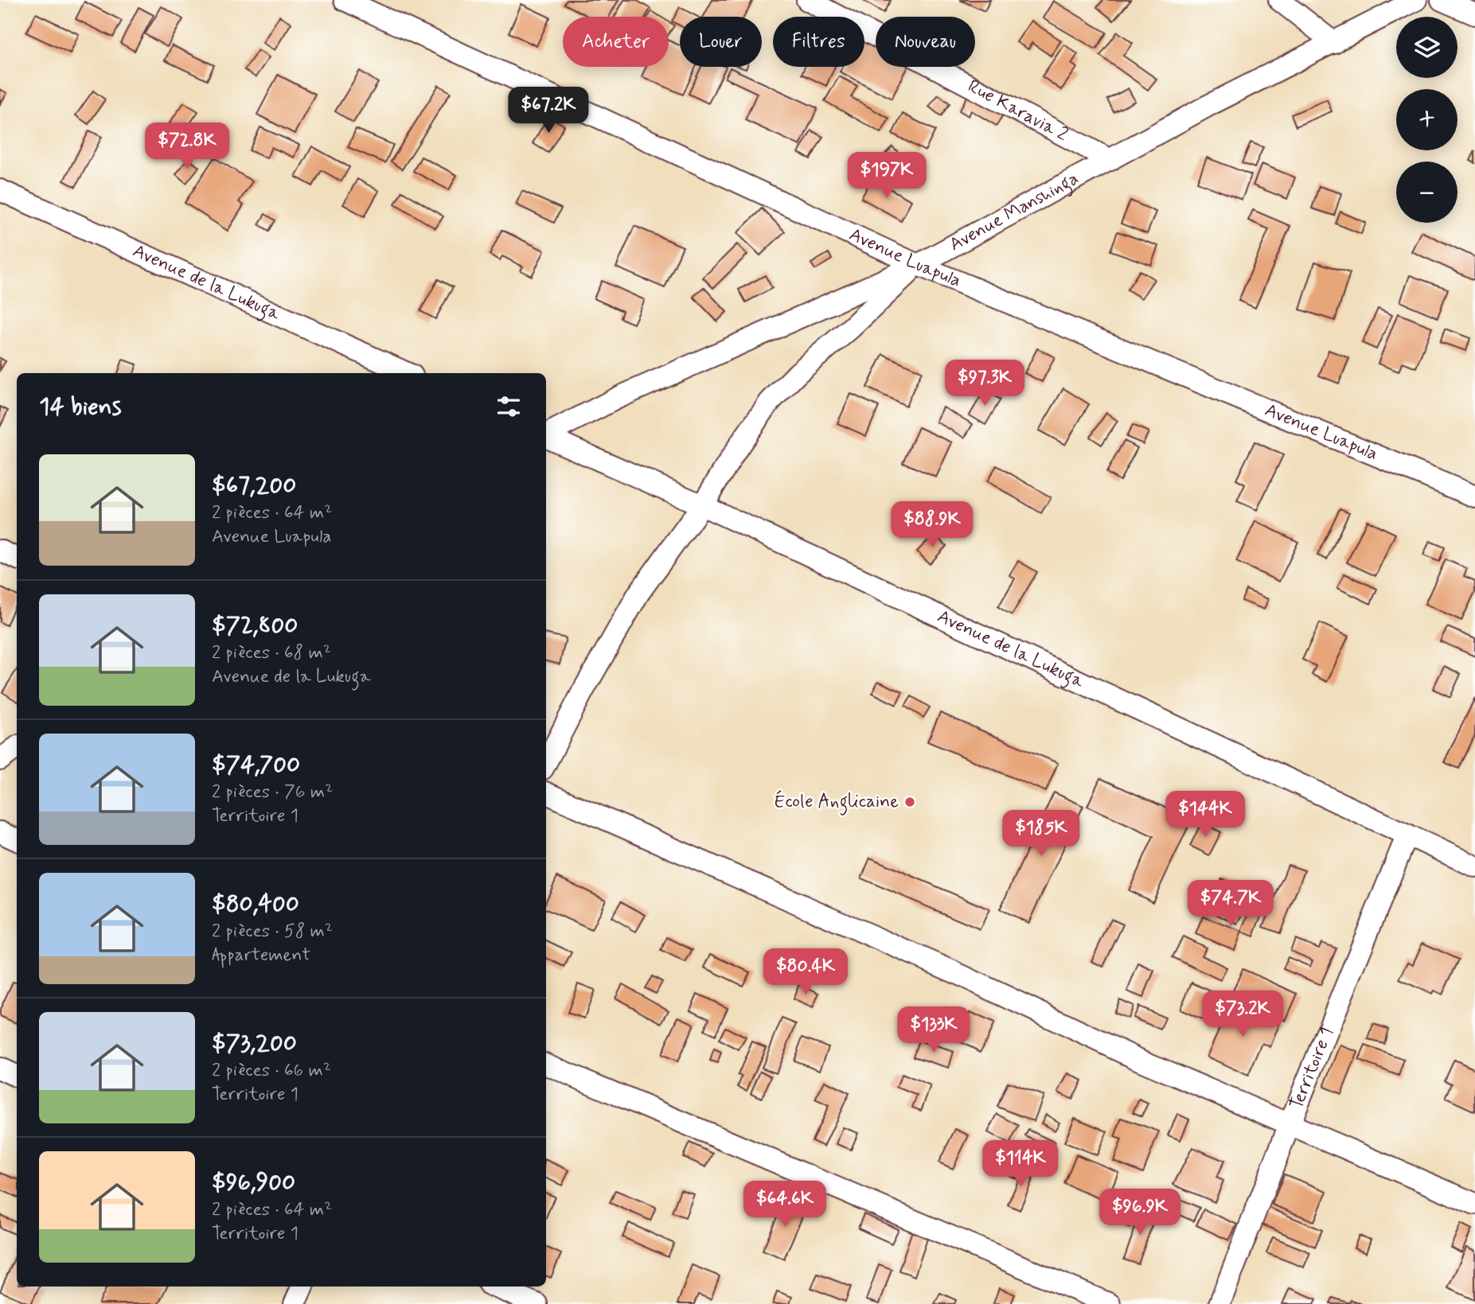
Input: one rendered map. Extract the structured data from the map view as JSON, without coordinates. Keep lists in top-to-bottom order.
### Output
{
  "streets": {
    "street": [
      "Rue Karavia 2",
      "Avenue Manshinga",
      "Avenue Luapula",
      "Avenue de la Lukuga",
      "Territoire 1"
    ]
  },
  "crossings": [
    ["Rue Karavia 2", "Avenue Manshinga"],
    ["Avenue Manshinga", "Avenue Luapula"],
    ["Avenue de la Lukuga", "Territoire 1"]
  ],
  "places": ["École Anglicaine"],
  "page": {
    "map_buttons": ["+", "−"],
    "chip": [
      "Acheter",
      "Louer",
      "Filtres",
      "Nouveau"
    ],
    "price": [
      "$67.2K",
      "$72.8K",
      "$197K",
      "$97.3K",
      "$88.9K",
      "$144K",
      "$185K",
      "$74.7K",
      "$80.4K",
      "$73.2K",
      "$133K",
      "$114K",
      "$64.6K",
      "$96.9K"
    ],
    "heading": "14 biens",
    "list": [
      {
        "name": "$67,200",
        "note": "2 pièces · 64 m² · Avenue Luapula"
      },
      {
        "name": "$72,800",
        "note": "2 pièces · 68 m² · Avenue de la Lukuga"
      },
      {
        "name": "$74,700",
        "note": "2 pièces · 76 m² · Territoire 1"
      },
      {
        "name": "$80,400",
        "note": "2 pièces · 58 m² · Appartement"
      },
      {
        "name": "$73,200",
        "note": "2 pièces · 66 m² · Territoire 1"
      },
      {
        "name": "$96,900",
        "note": "2 pièces · 64 m² · Territoire 1"
      }
    ]
  }
}
